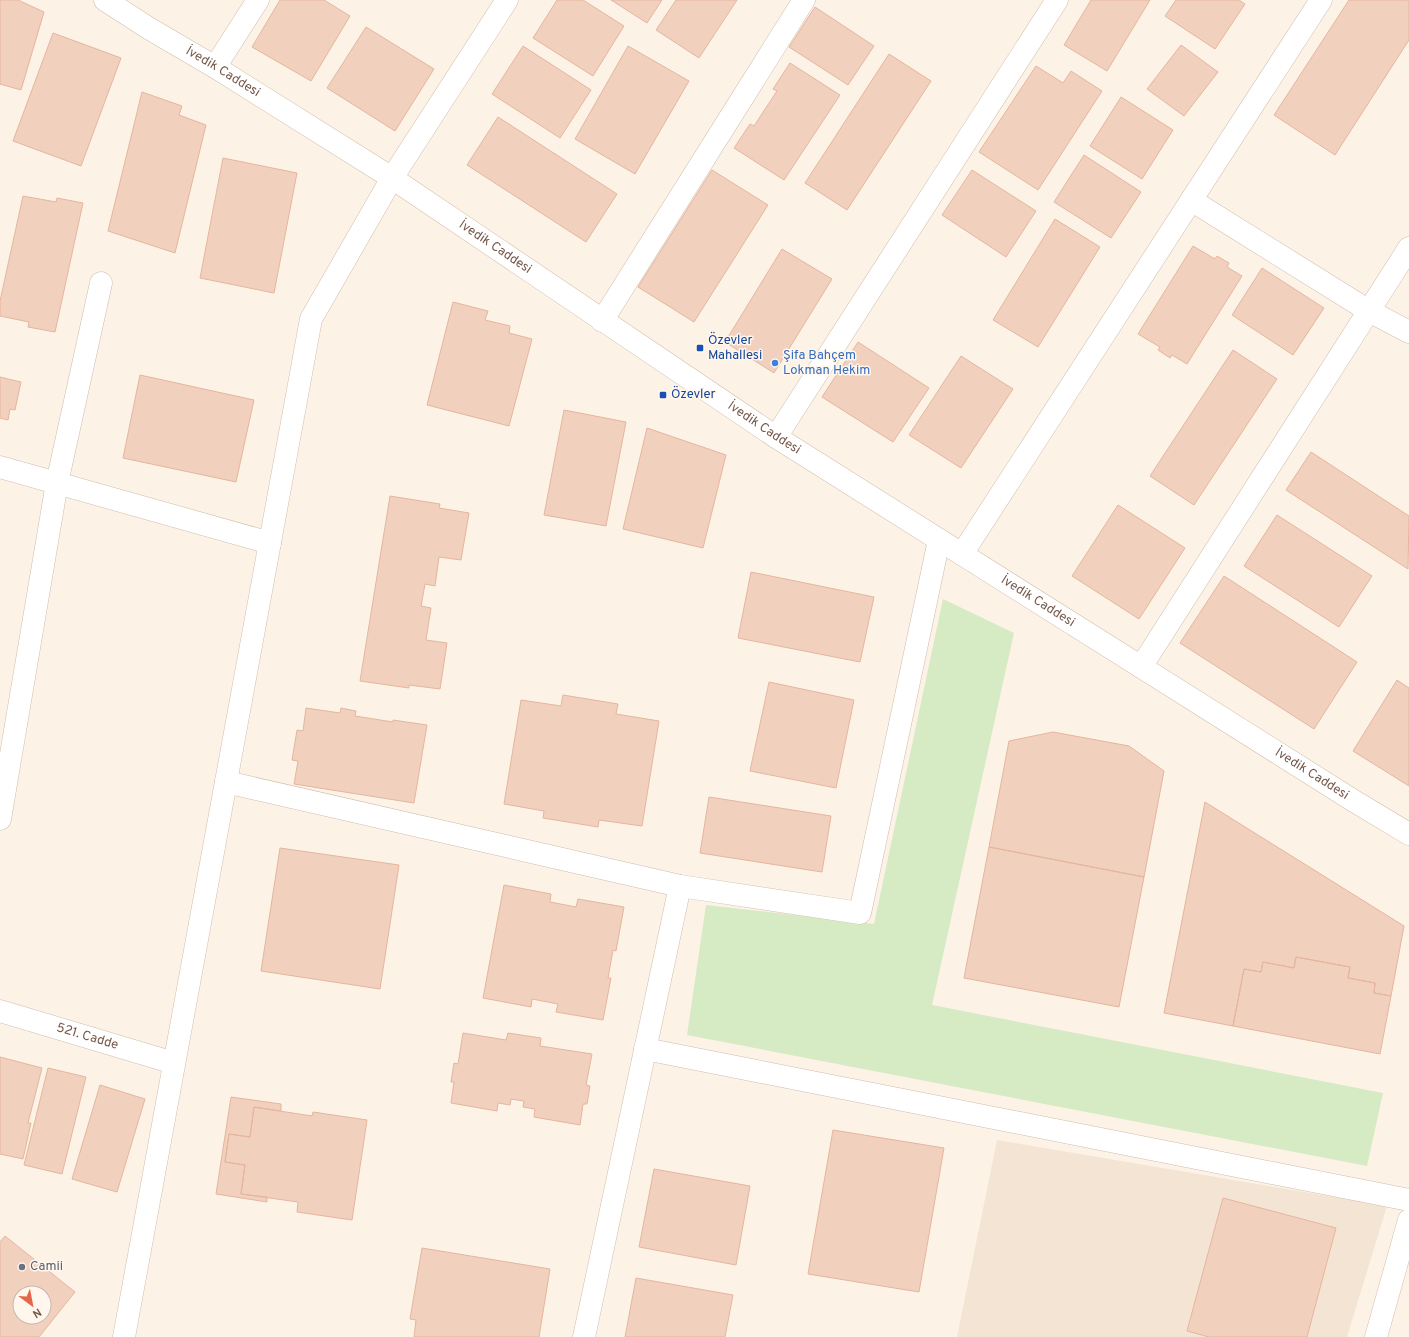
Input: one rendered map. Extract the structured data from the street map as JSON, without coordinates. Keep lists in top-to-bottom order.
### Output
{
  "streets": {
    "street": ["İvedik Caddesi", "521. Cadde"]
  },
  "places": {
    "transit": ["Özevler Mahallesi", "Özevler"],
    "other": ["Şifa Bahçem Lokman Hekim", "Camii"]
  },
  "north": "bottom right"
}
